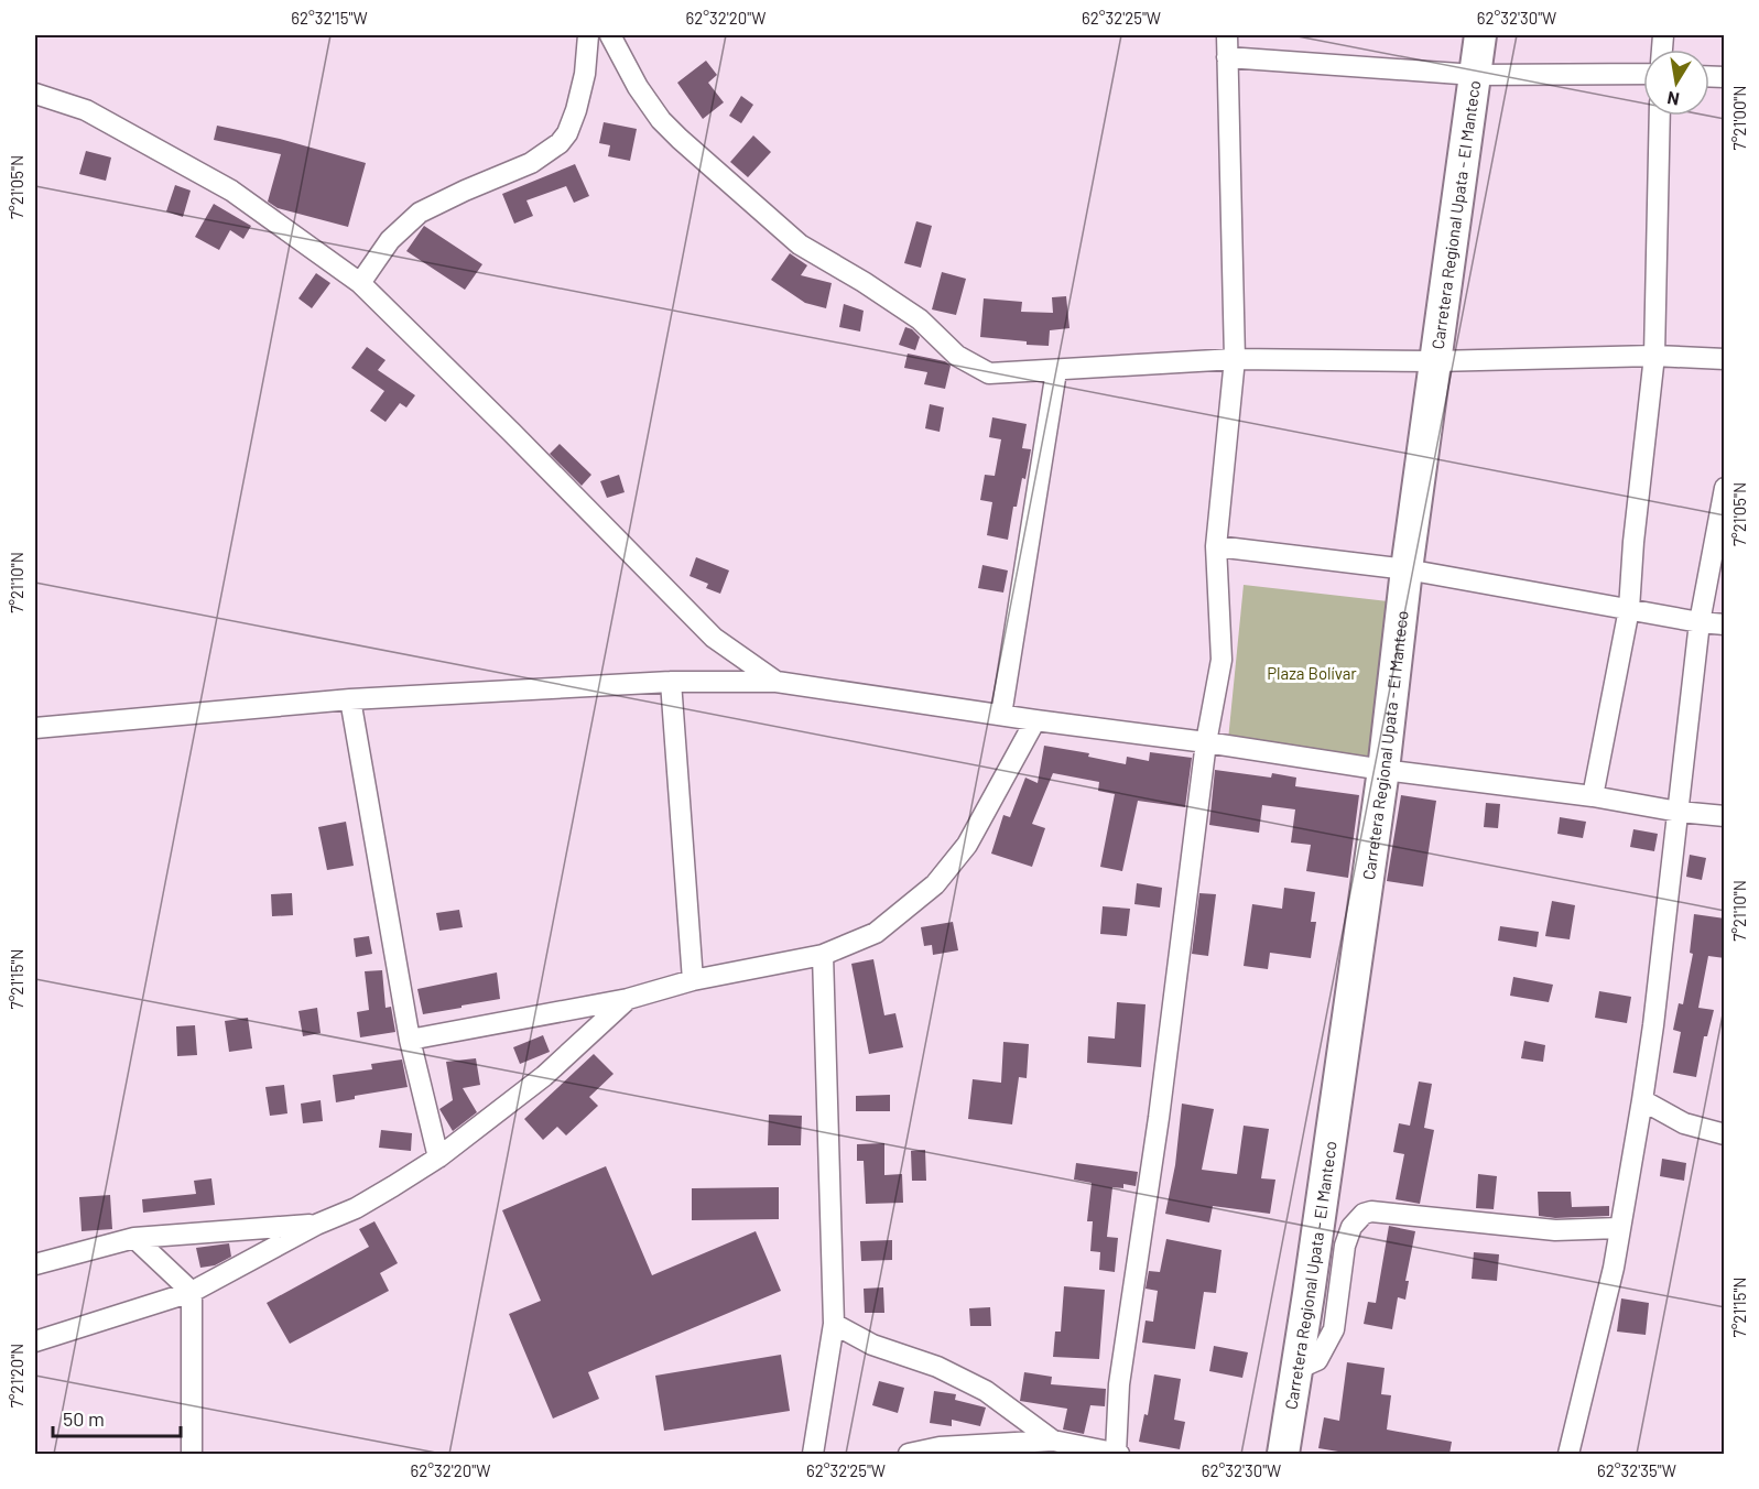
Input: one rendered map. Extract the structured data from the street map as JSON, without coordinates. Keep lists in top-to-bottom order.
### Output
{
  "streets": {
    "main road": ["Carretera Regional Upata - El Manteco"]
  },
  "parks": ["Plaza Bolívar"],
  "scale_bar": "50 m",
  "north": "bottom",
  "coordinates": [
    "62°32'15\"W",
    "62°32'20\"W",
    "62°32'25\"W",
    "62°32'30\"W",
    "7°21'00\"N",
    "7°21'05\"N",
    "7°21'10\"N",
    "7°21'15\"N",
    "7°21'20\"N",
    "62°32'35\"W"
  ]
}
